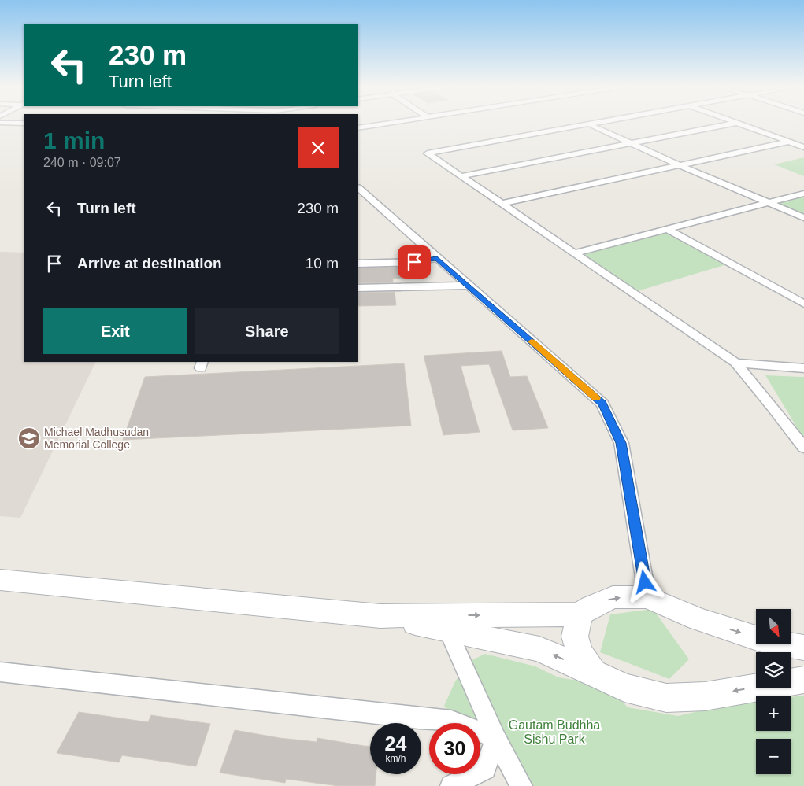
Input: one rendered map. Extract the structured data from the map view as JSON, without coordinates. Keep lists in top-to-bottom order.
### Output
{
  "parks": ["Gautam Budhha Sishu Park"],
  "places": {
    "school or university": ["Michael Madhusudan Memorial College"]
  },
  "north": "bottom right",
  "page": {
    "turn": ["230 m", "Turn left"],
    "heading": ["1 min", "240 m · 09:07"],
    "list": [
      {
        "name": "Turn left",
        "value": "230 m"
      },
      {
        "name": "Arrive at destination",
        "value": "10 m"
      }
    ],
    "buttons": ["Exit", "Share"],
    "map_buttons": ["+", "−"],
    "speed": "24 km/h",
    "limit": "30"
  }
}
